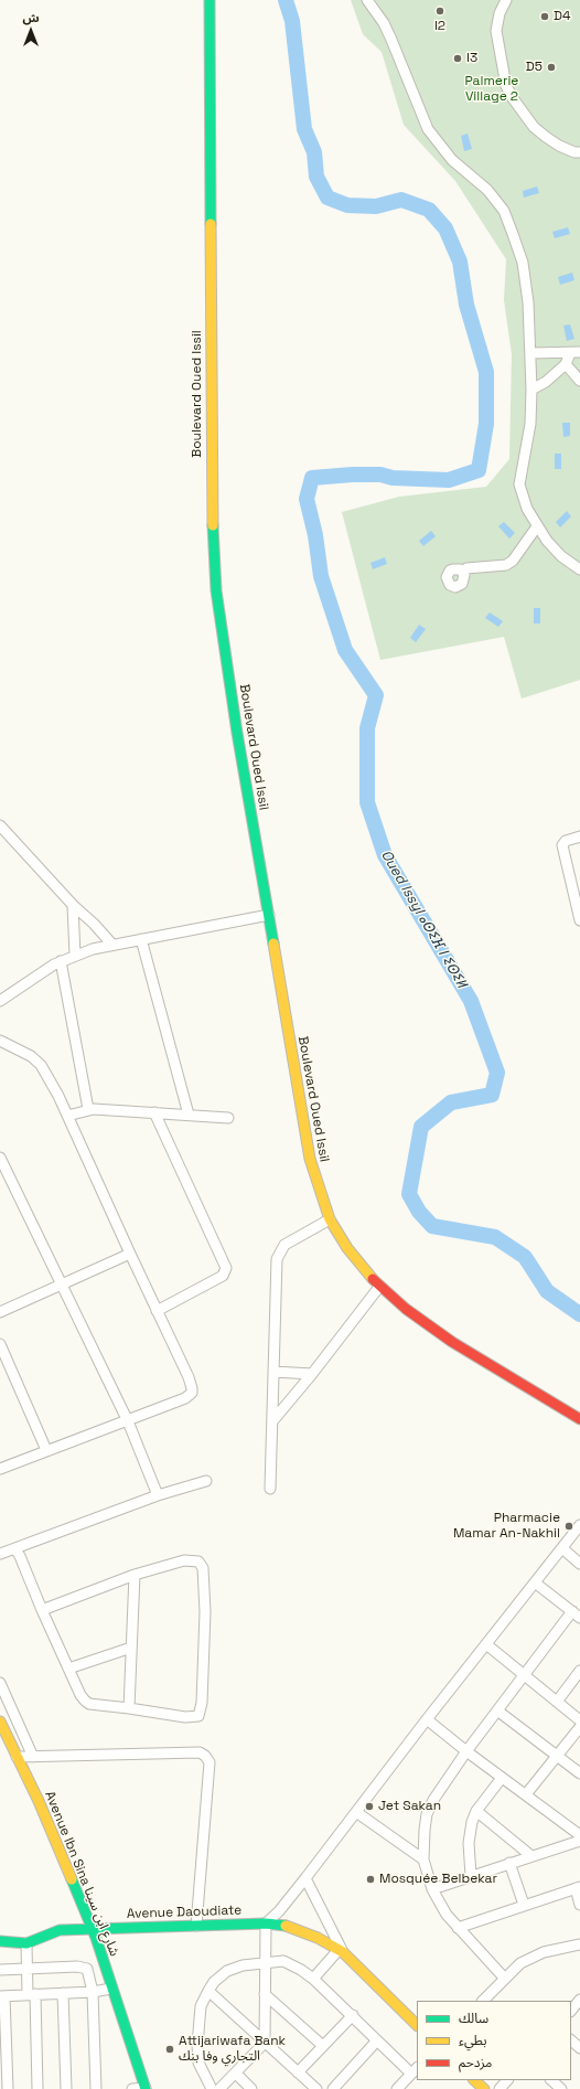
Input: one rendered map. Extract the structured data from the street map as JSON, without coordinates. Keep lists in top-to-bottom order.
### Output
{
  "streets": {
    "main road": ["Boulevard Oued Issil", "Avenue Ibn Sina شارع ابن سينا", "Avenue Daoudiate"]
  },
  "crossings": [
    ["Avenue Ibn Sina شارع ابن سينا", "Avenue Daoudiate"]
  ],
  "water": ["Oued Issyl ⴰⵙⵉⴼ ⵏ ⵉⵙⵉⵍ"],
  "parks": ["Palmerie Village 2"],
  "places": [
    "I2",
    "D4",
    "I3",
    "D5",
    "Pharmacie Mamar An-Nakhil",
    "Jet Sakan",
    "Mosquée Belbekar",
    "Attijariwafa Bank التجاري وفا بنك"
  ],
  "legend": ["سالك", "بطيء", "مزدحم"],
  "north": "top"
}
